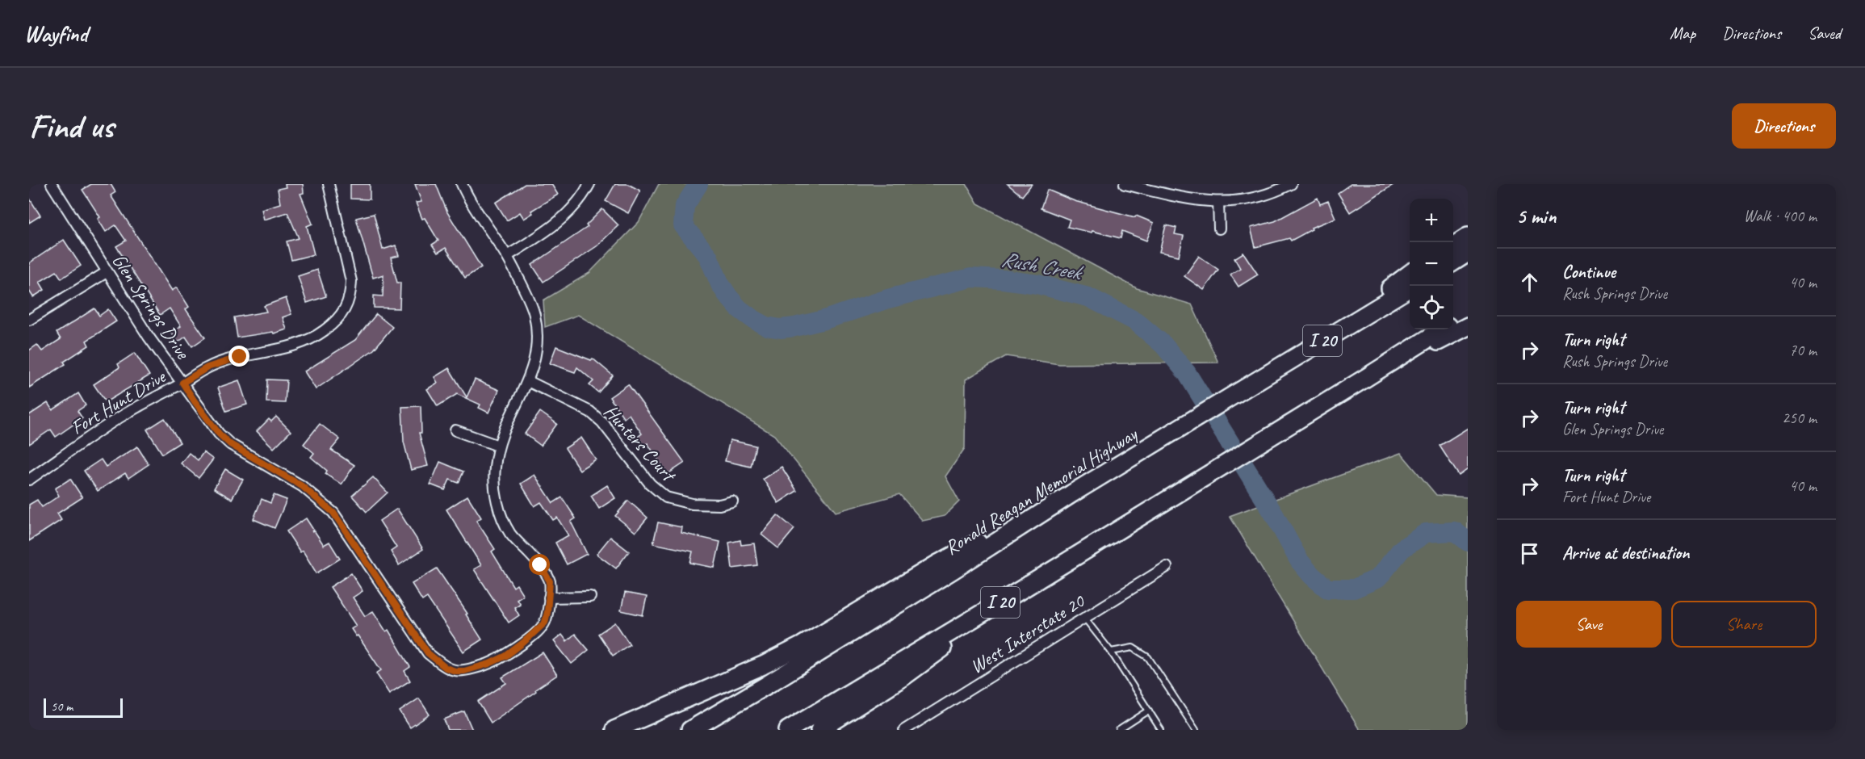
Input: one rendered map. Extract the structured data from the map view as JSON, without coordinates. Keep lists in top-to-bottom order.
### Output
{
  "streets": {
    "highway": ["I 20", "Ronald Reagan Memorial Highway"],
    "street": [
      "Glen Springs Drive",
      "Fort Hunt Drive",
      "Hunters Court",
      "West Interstate 20"
    ]
  },
  "crossings": [
    ["Glen Springs Drive", "Fort Hunt Drive"]
  ],
  "water": ["Rush Creek"],
  "scale_bar": "50 m",
  "page": {
    "header": "Wayfind",
    "nav": ["Map", "Directions", "Saved"],
    "buttons": [
      "Directions",
      ["Save", "Share"]
    ],
    "title": "Find us",
    "heading": ["5 min", "Walk · 400 m"],
    "map_buttons": ["+", "−"],
    "list": [
      ["Continue", "Rush Springs Drive", "40 m"],
      ["Turn right", "Rush Springs Drive", "70 m"],
      ["Turn right", "Glen Springs Drive", "250 m"],
      ["Turn right", "Fort Hunt Drive", "40 m"],
      "Arrive at destination"
    ],
    "scale": "50 m"
  }
}
